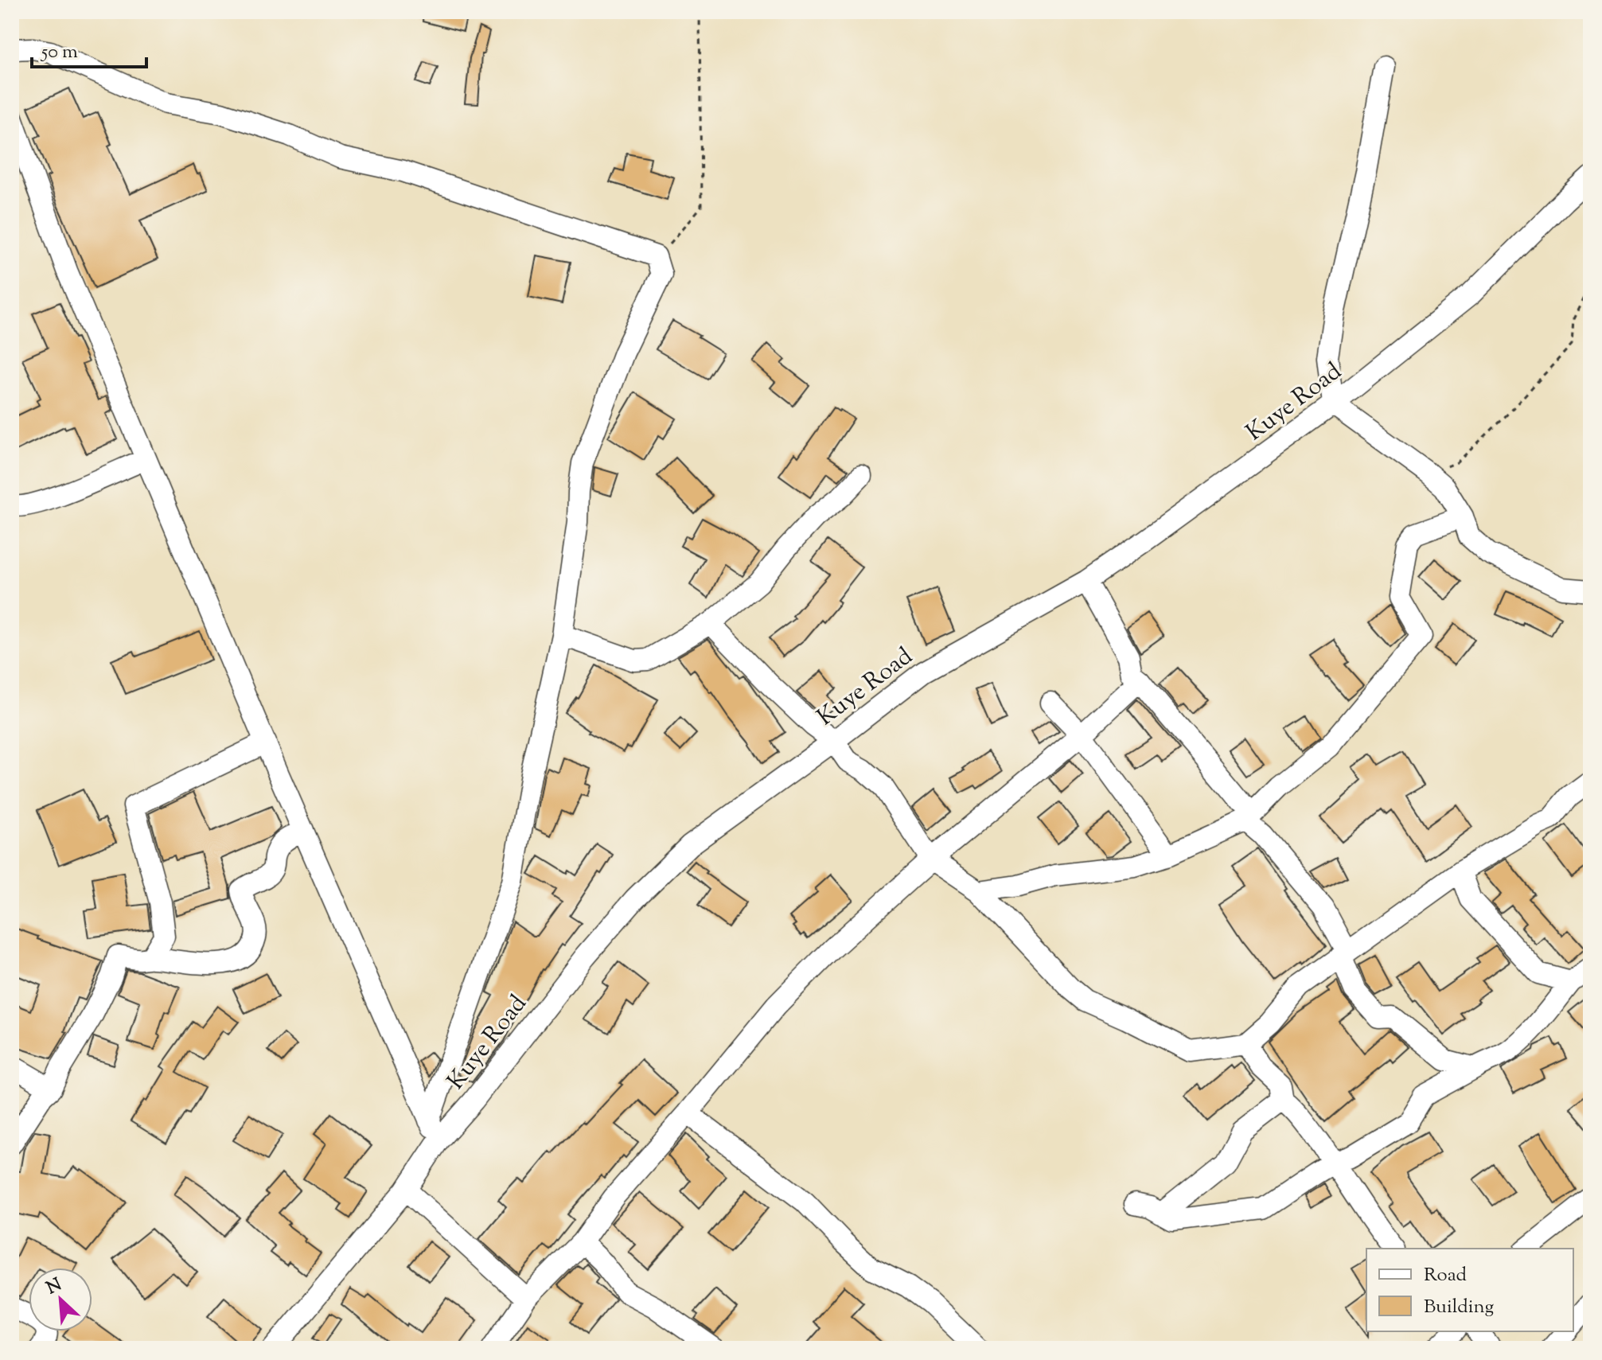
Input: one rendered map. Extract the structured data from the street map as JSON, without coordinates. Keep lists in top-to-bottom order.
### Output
{
  "streets": {
    "street": ["Kuye Road"]
  },
  "legend": ["Road", "Building"],
  "scale_bar": "50 m",
  "north": "top left"
}
